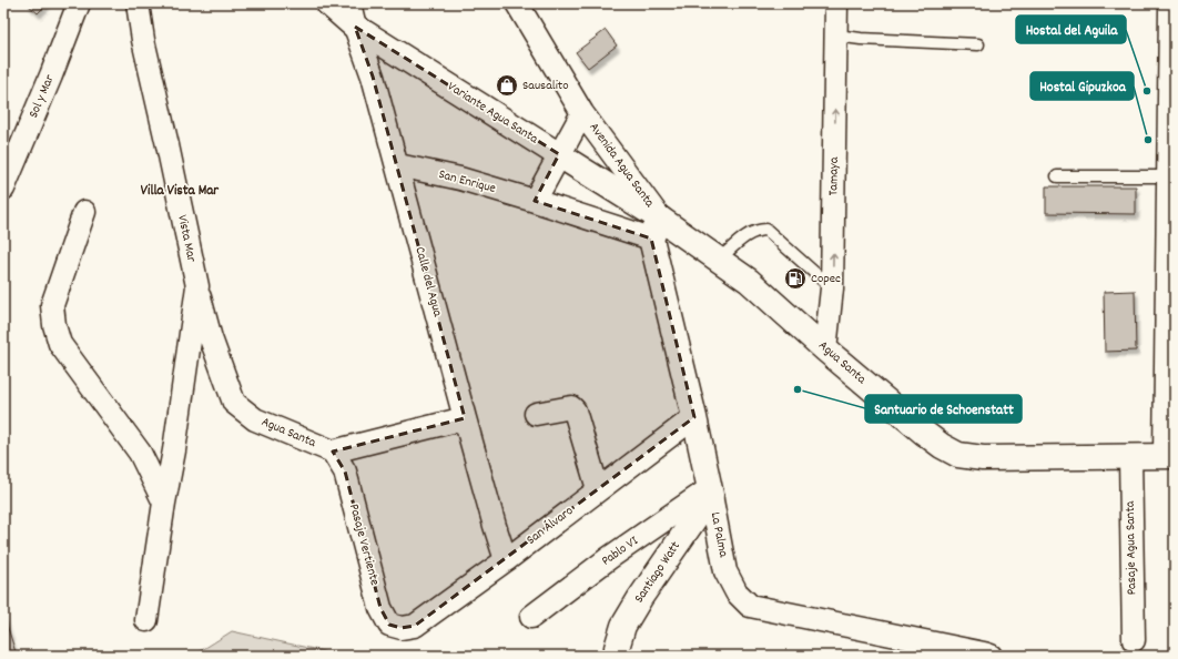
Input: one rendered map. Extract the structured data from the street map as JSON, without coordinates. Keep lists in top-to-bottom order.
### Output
{
  "streets": {
    "main road": [
      "Variante Agua Santa",
      "Agua Santa",
      "La Palma",
      "Santiago Watt"
    ],
    "street": [
      "Sol y Mar",
      "Avenida Agua Santa",
      "Tamaya",
      "San Enrique",
      "Vista Mar",
      "Calle del Agua",
      "San Álvaro",
      "Pasaje Vertiente",
      "Pasaje Agua Santa",
      "Pablo VI"
    ]
  },
  "crossings": [
    ["Variante Agua Santa", "Avenida Agua Santa"],
    ["Variante Agua Santa", "San Enrique"],
    ["Variante Agua Santa", "Calle del Agua"],
    ["Variante Agua Santa", "Agua Santa"],
    ["Variante Agua Santa", "La Palma"],
    ["Avenida Agua Santa", "San Enrique"],
    ["Avenida Agua Santa", "Agua Santa"],
    ["Avenida Agua Santa", "La Palma"],
    ["Tamaya", "Agua Santa"],
    ["San Enrique", "Calle del Agua"],
    ["San Enrique", "Agua Santa"],
    ["San Enrique", "La Palma"],
    ["Vista Mar", "Agua Santa"],
    ["Calle del Agua", "Agua Santa"],
    ["Calle del Agua", "San Álvaro"],
    ["Agua Santa", "La Palma"],
    ["Agua Santa", "Pasaje Vertiente"],
    ["Agua Santa", "Pasaje Agua Santa"],
    ["San Álvaro", "La Palma"],
    ["San Álvaro", "Pasaje Vertiente"],
    ["La Palma", "Pablo VI"],
    ["La Palma", "Santiago Watt"],
    ["Pablo VI", "Santiago Watt"]
  ],
  "one_way": ["Tamaya"],
  "districts": ["Villa Vista Mar"],
  "places": {
    "shop": ["Sausalito"],
    "other": ["Hostal del Aguila", "Hostal Gipuzkoa", "Santuario de Schoenstatt"],
    "fuel station": ["Copec"]
  }
}
